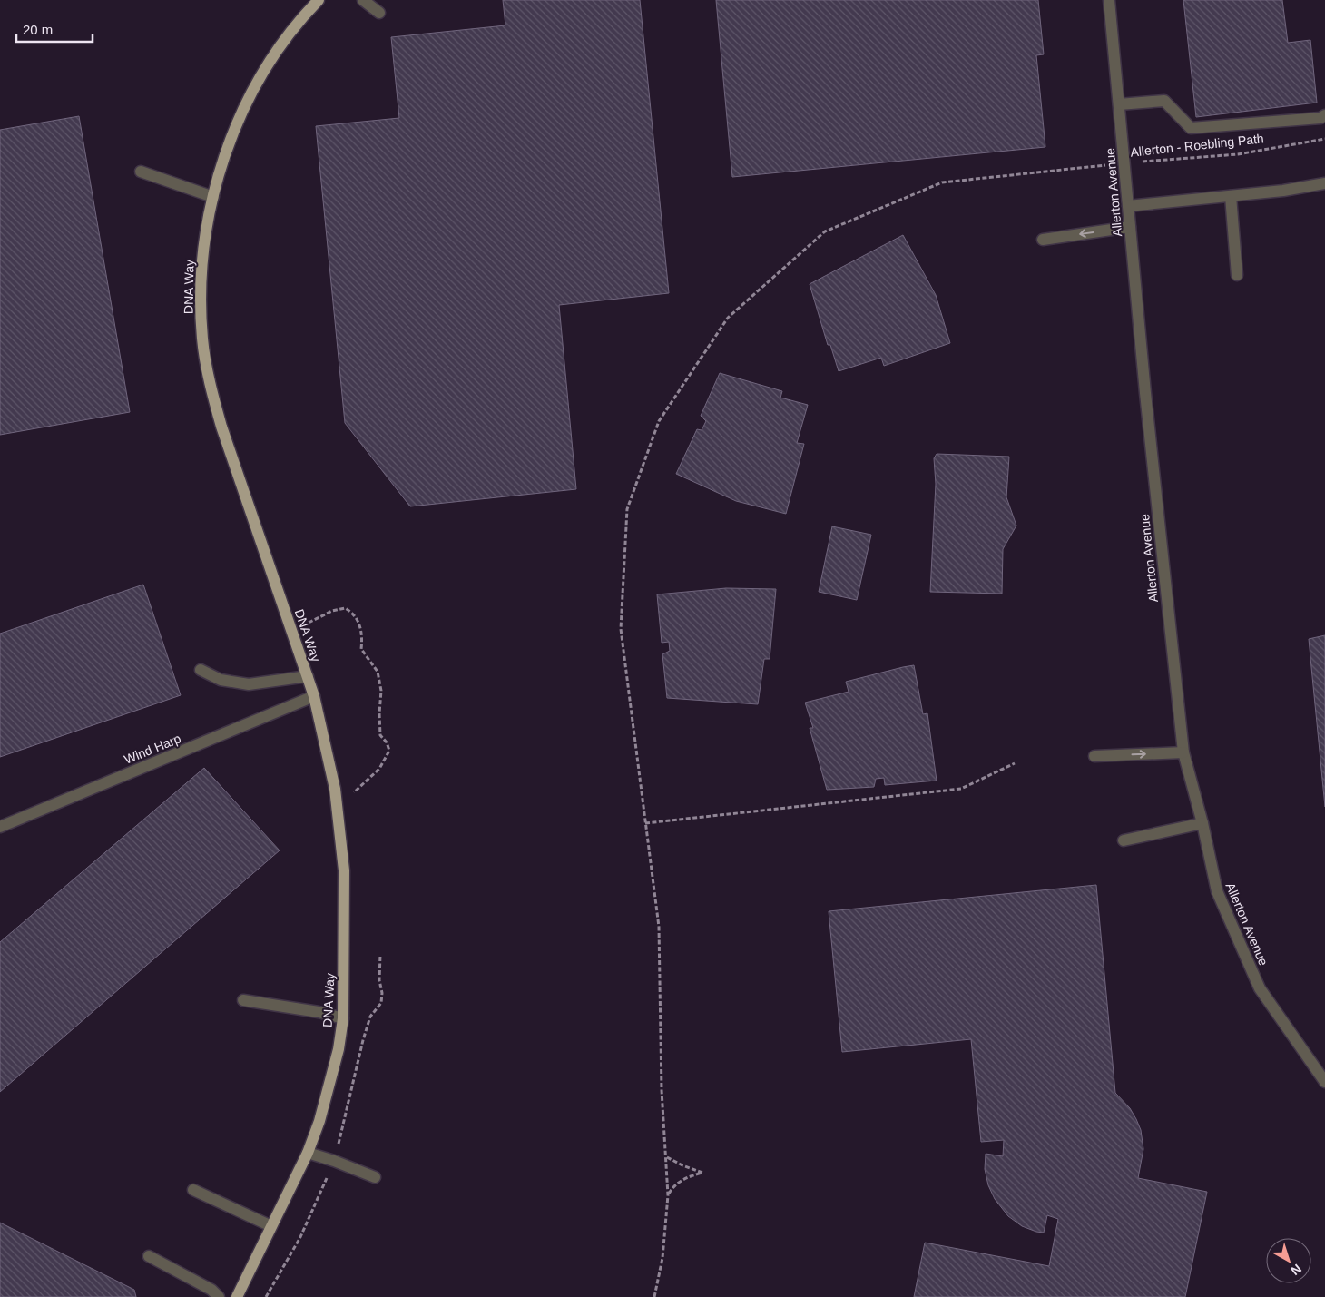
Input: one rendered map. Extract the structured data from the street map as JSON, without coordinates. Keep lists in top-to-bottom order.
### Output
{
  "streets": {
    "main road": ["DNA Way"],
    "street": ["Allerton Avenue", "Wind Harp"],
    "path": ["Allerton - Roebling Path"]
  },
  "crossings": [
    ["Allerton - Roebling Path", "Allerton Avenue"],
    ["DNA Way", "Wind Harp"]
  ],
  "scale_bar": "20 m",
  "north": "bottom right"
}
